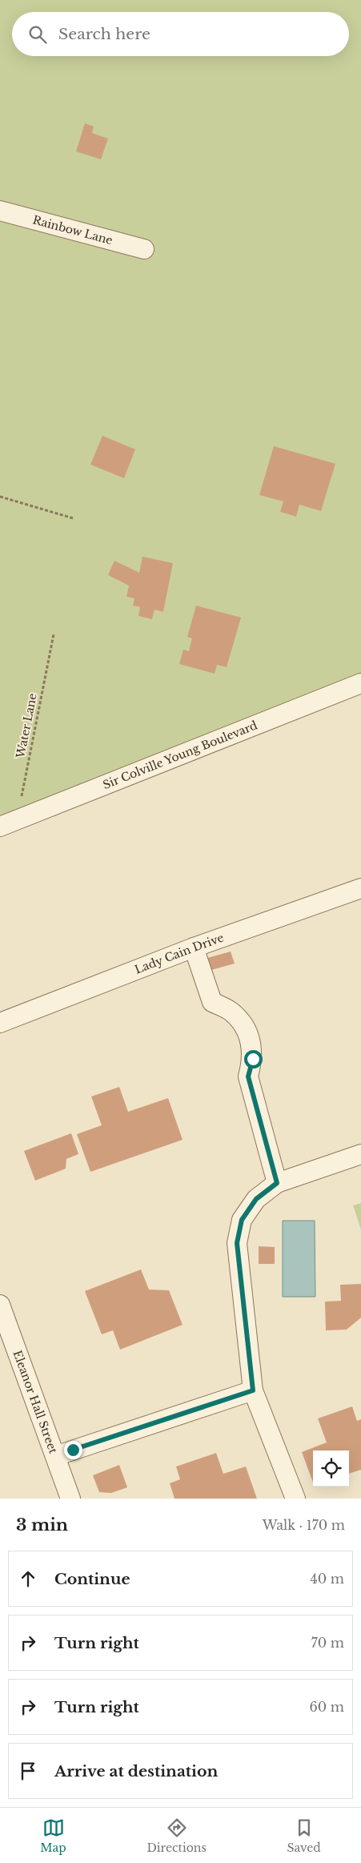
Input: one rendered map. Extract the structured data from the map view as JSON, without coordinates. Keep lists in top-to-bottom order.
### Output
{
  "streets": {
    "street": [
      "Rainbow Lane",
      "Sir Colville Young Boulevard",
      "Lady Cain Drive",
      "Eleanor Hall Street"
    ],
    "path": ["Water Lane"]
  },
  "crossings": [
    ["Water Lane", "Sir Colville Young Boulevard"]
  ],
  "page": {
    "search": "Search here",
    "heading": ["3 min", "Walk · 170 m"],
    "list": [
      ["Continue", "40 m"],
      ["Turn right", "70 m"],
      ["Turn right", "60 m"],
      "Arrive at destination"
    ],
    "nav": ["Map", "Directions", "Saved"]
  }
}
